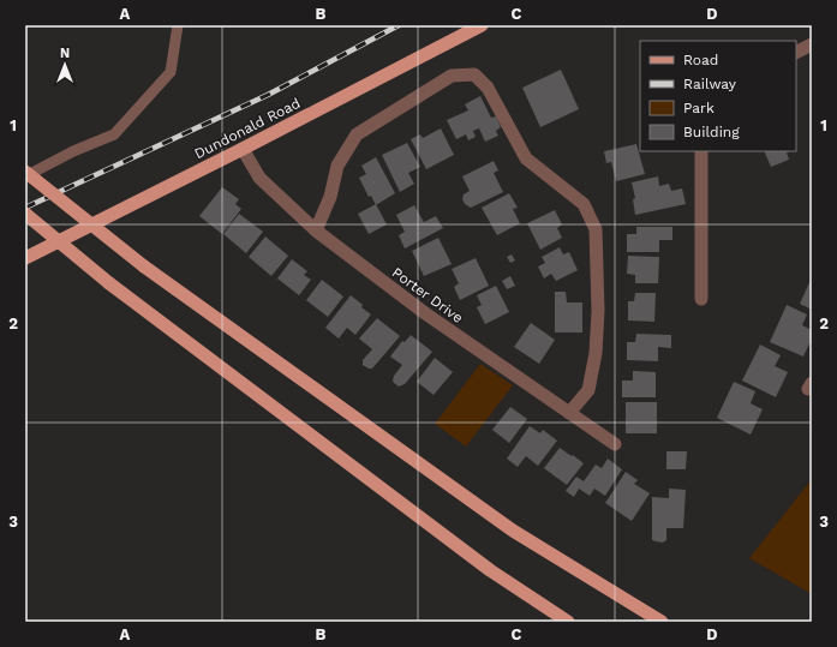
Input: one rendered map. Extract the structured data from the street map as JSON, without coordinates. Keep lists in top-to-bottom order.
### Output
{
  "streets": {
    "main road": ["Dundonald Road"],
    "street": ["Porter Drive"]
  },
  "crossings": [
    ["Dundonald Road", "Porter Drive"]
  ],
  "legend": [
    "Road",
    "Railway",
    "Park",
    "Building"
  ],
  "north": "top",
  "grid": {
    "columns": [
      "A",
      "B",
      "C",
      "D"
    ],
    "rows": ["1", "2", "3"]
  }
}
